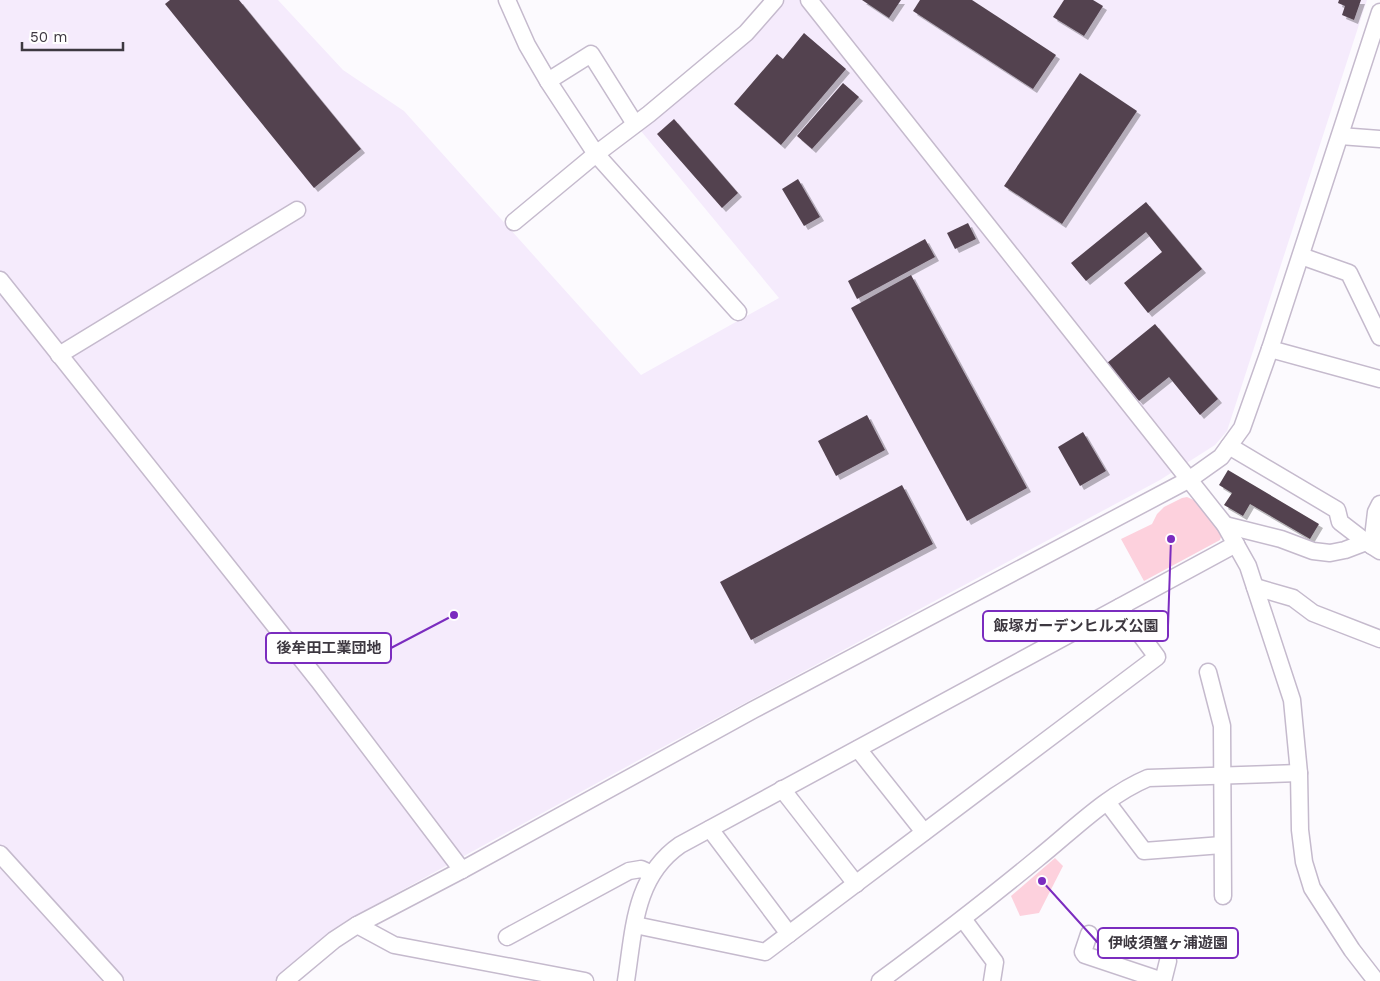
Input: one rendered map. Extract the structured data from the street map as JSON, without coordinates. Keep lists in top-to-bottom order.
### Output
{
  "places": ["飯塚ガーデンヒルズ公園", "後牟田工業団地", "伊岐須蟹ヶ浦遊園"],
  "scale_bar": "50 m"
}
